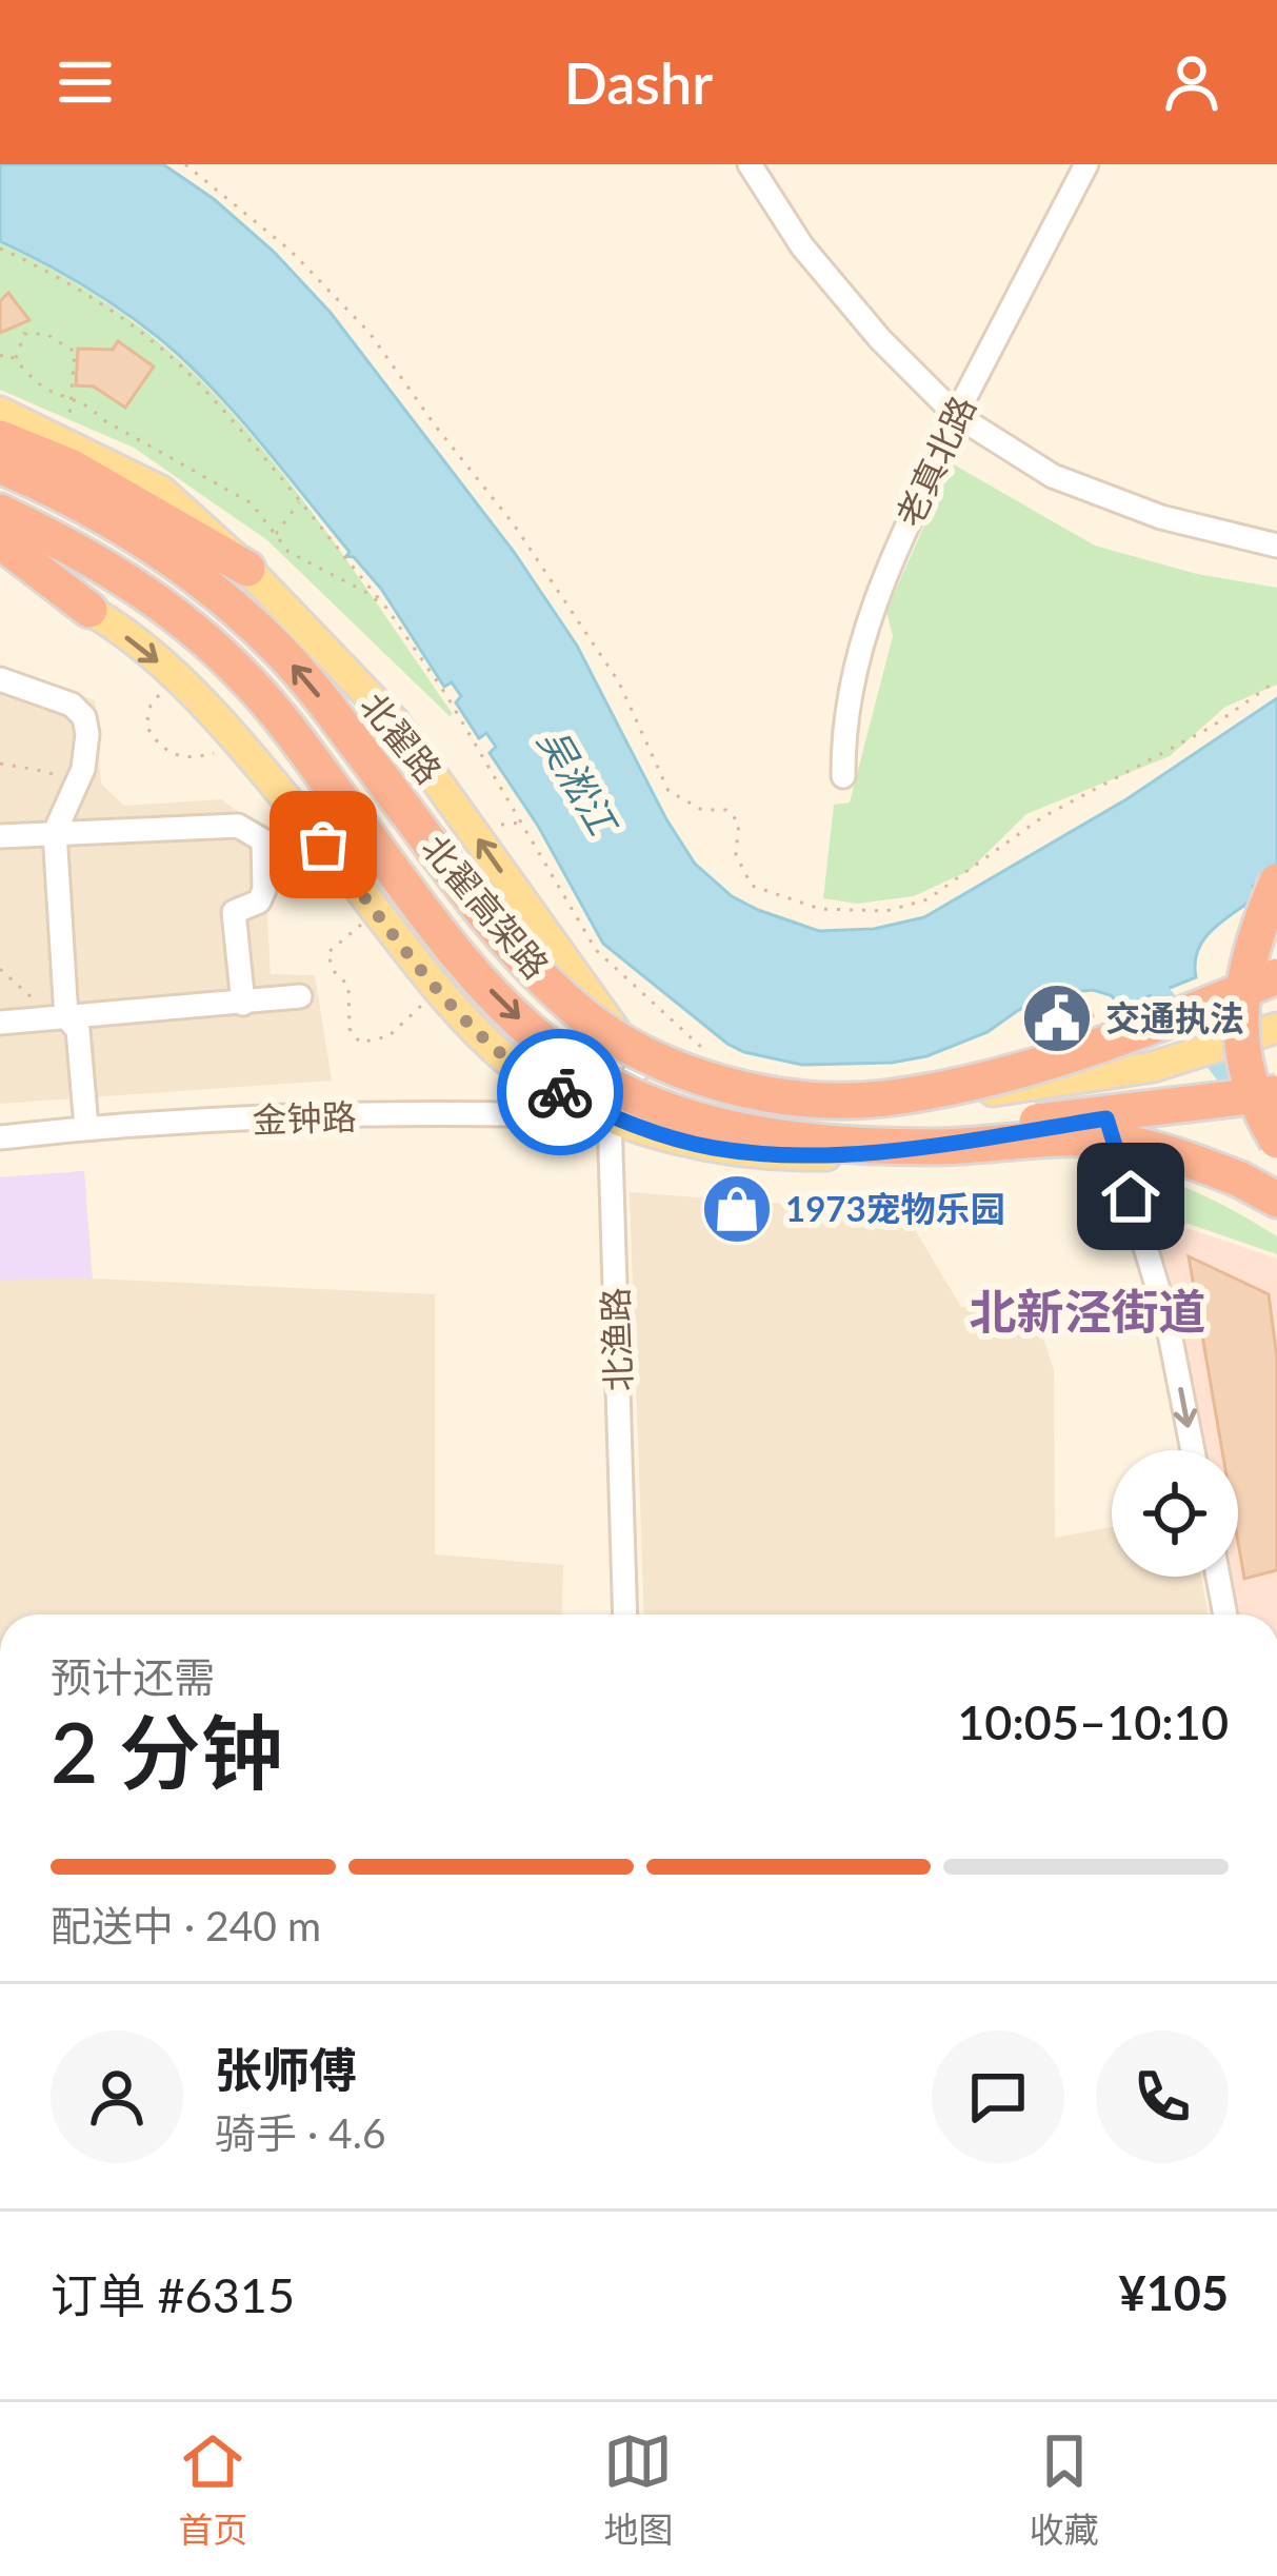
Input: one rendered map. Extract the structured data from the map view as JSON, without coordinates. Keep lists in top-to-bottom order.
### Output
{
  "streets": {
    "highway": ["北翟高架路"],
    "main road": ["北翟路"],
    "street": ["老真北路", "金钟路", "北渔路"]
  },
  "crossings": [
    ["金钟路", "北渔路"]
  ],
  "districts": ["北新泾街道"],
  "water": ["吴淞江"],
  "places": {
    "public building": ["交通执法"],
    "shop": ["1973宠物乐园"]
  },
  "page": {
    "header": "Dashr",
    "heading": ["2 分钟", "预计还需", "10:05–10:10"],
    "panel": [
      "张师傅",
      "骑手 · 4.6",
      "订单 #6315",
      "¥105"
    ],
    "bar": "配送中 · 240 m",
    "tabs": ["首页", "地图", "收藏"]
  }
}
